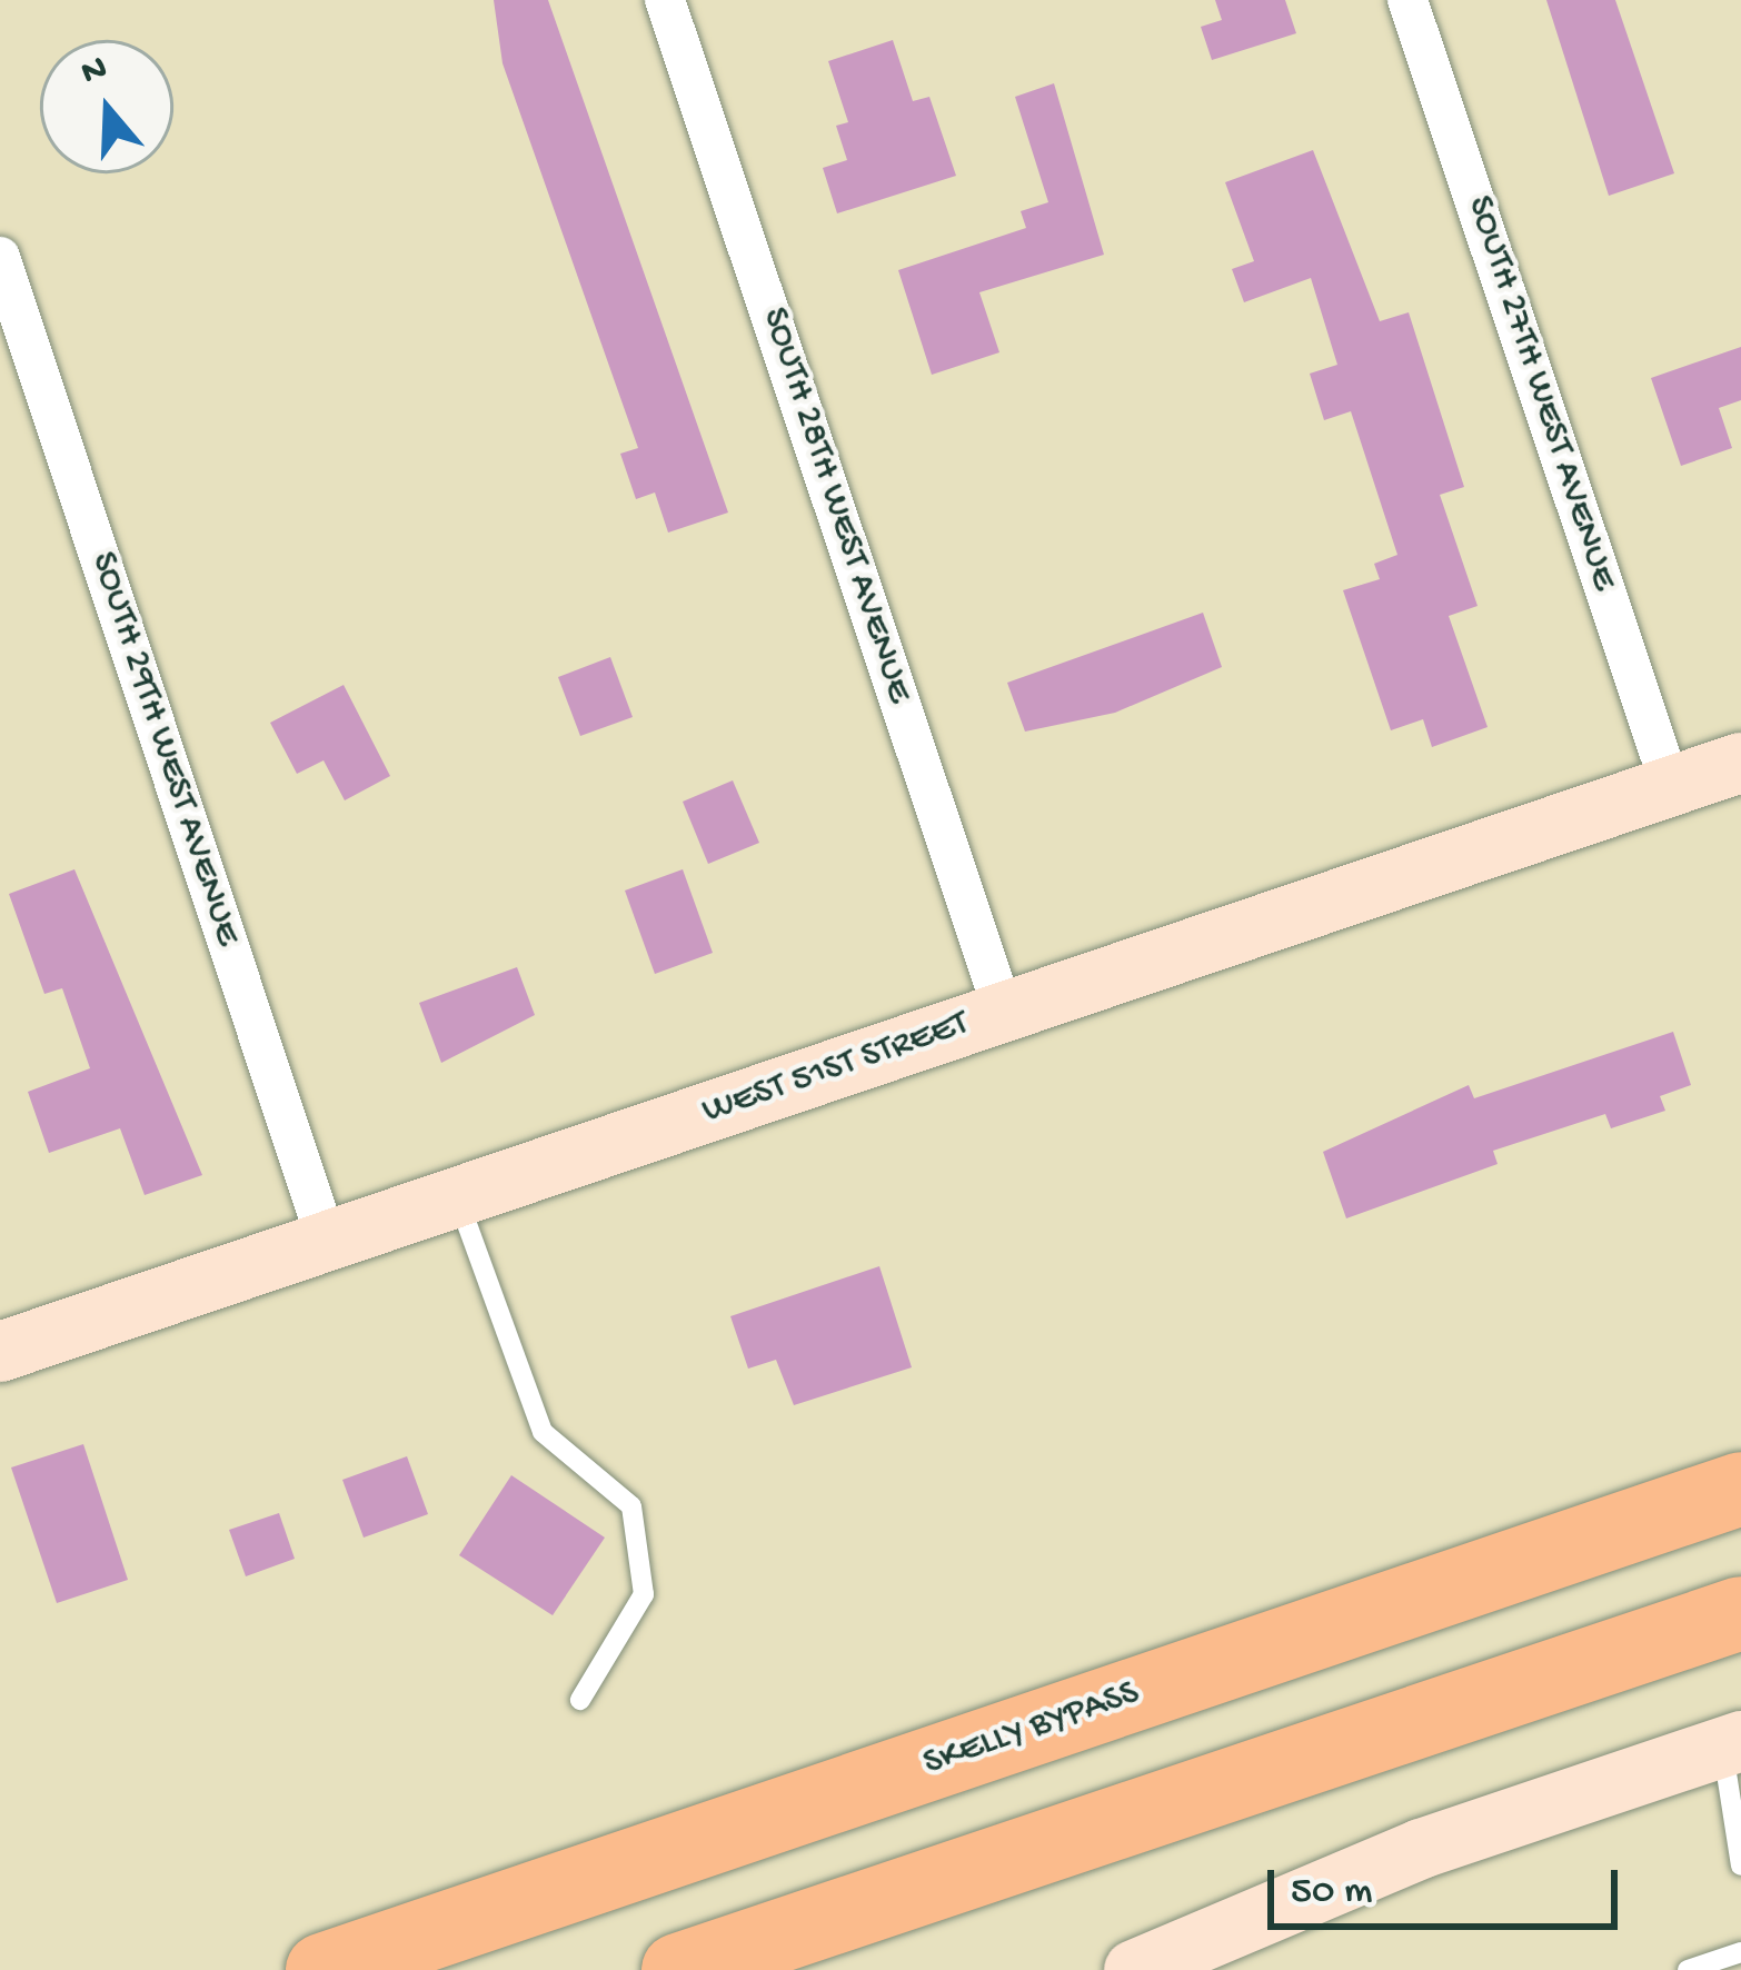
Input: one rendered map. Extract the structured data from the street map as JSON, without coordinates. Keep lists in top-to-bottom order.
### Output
{
  "streets": {
    "highway": ["SKELLY BYPASS"],
    "street": [
      "SOUTH 27TH WEST AVENUE",
      "SOUTH 28TH WEST AVENUE",
      "SOUTH 29TH WEST AVENUE",
      "WEST 51ST STREET"
    ]
  },
  "crossings": [
    ["SOUTH 27TH WEST AVENUE", "WEST 51ST STREET"],
    ["SOUTH 28TH WEST AVENUE", "WEST 51ST STREET"],
    ["SOUTH 29TH WEST AVENUE", "WEST 51ST STREET"]
  ],
  "scale_bar": "50 m",
  "north": "top"
}
